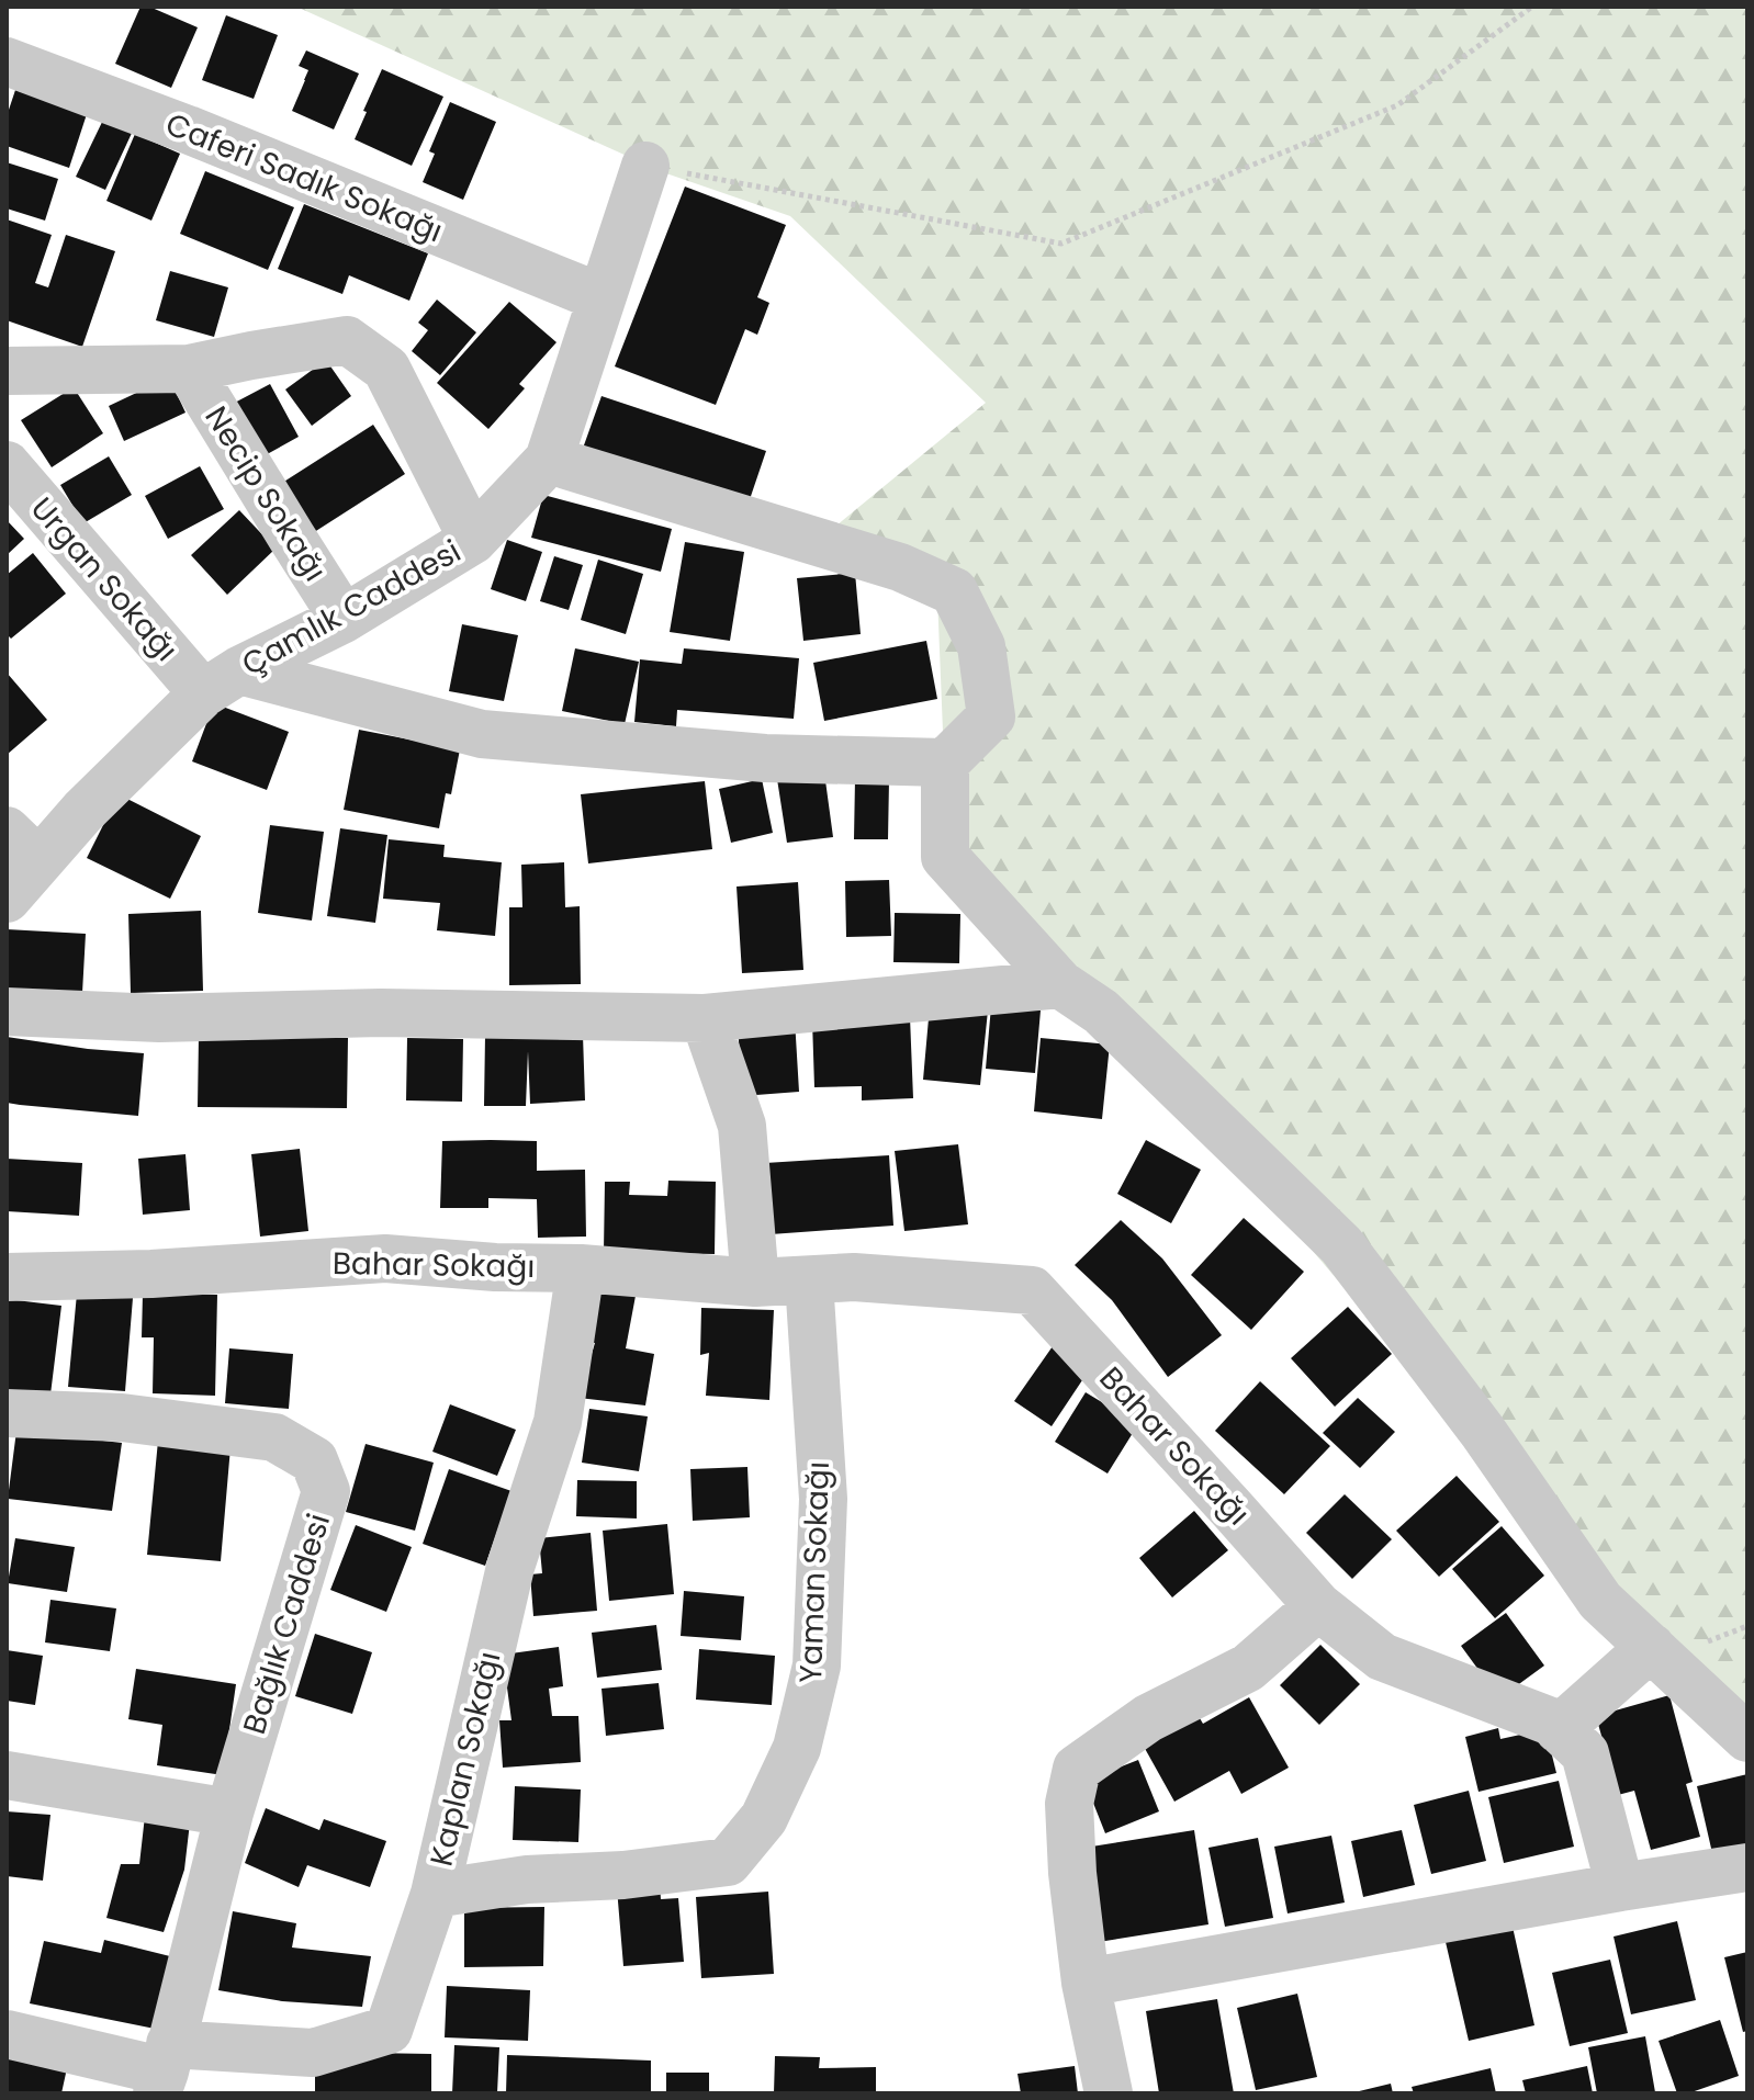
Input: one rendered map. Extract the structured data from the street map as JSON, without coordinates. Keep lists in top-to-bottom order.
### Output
{
  "streets": {
    "street": [
      "Caferi Sadık Sokağı",
      "Necip Sokağı",
      "Urgan Sokağı",
      "Çamlık Caddesi",
      "Bahar Sokağı",
      "Yaman Sokağı",
      "Bağlık Caddesi",
      "Kaplan Sokağı"
    ]
  },
  "crossings": [
    ["Caferi Sadık Sokağı", "Çamlık Caddesi"],
    ["Necip Sokağı", "Çamlık Caddesi"],
    ["Urgan Sokağı", "Çamlık Caddesi"],
    ["Bahar Sokağı", "Yaman Sokağı"],
    ["Bahar Sokağı", "Kaplan Sokağı"],
    ["Yaman Sokağı", "Kaplan Sokağı"],
    ["Bağlık Caddesi", "Kaplan Sokağı"]
  ]
}
